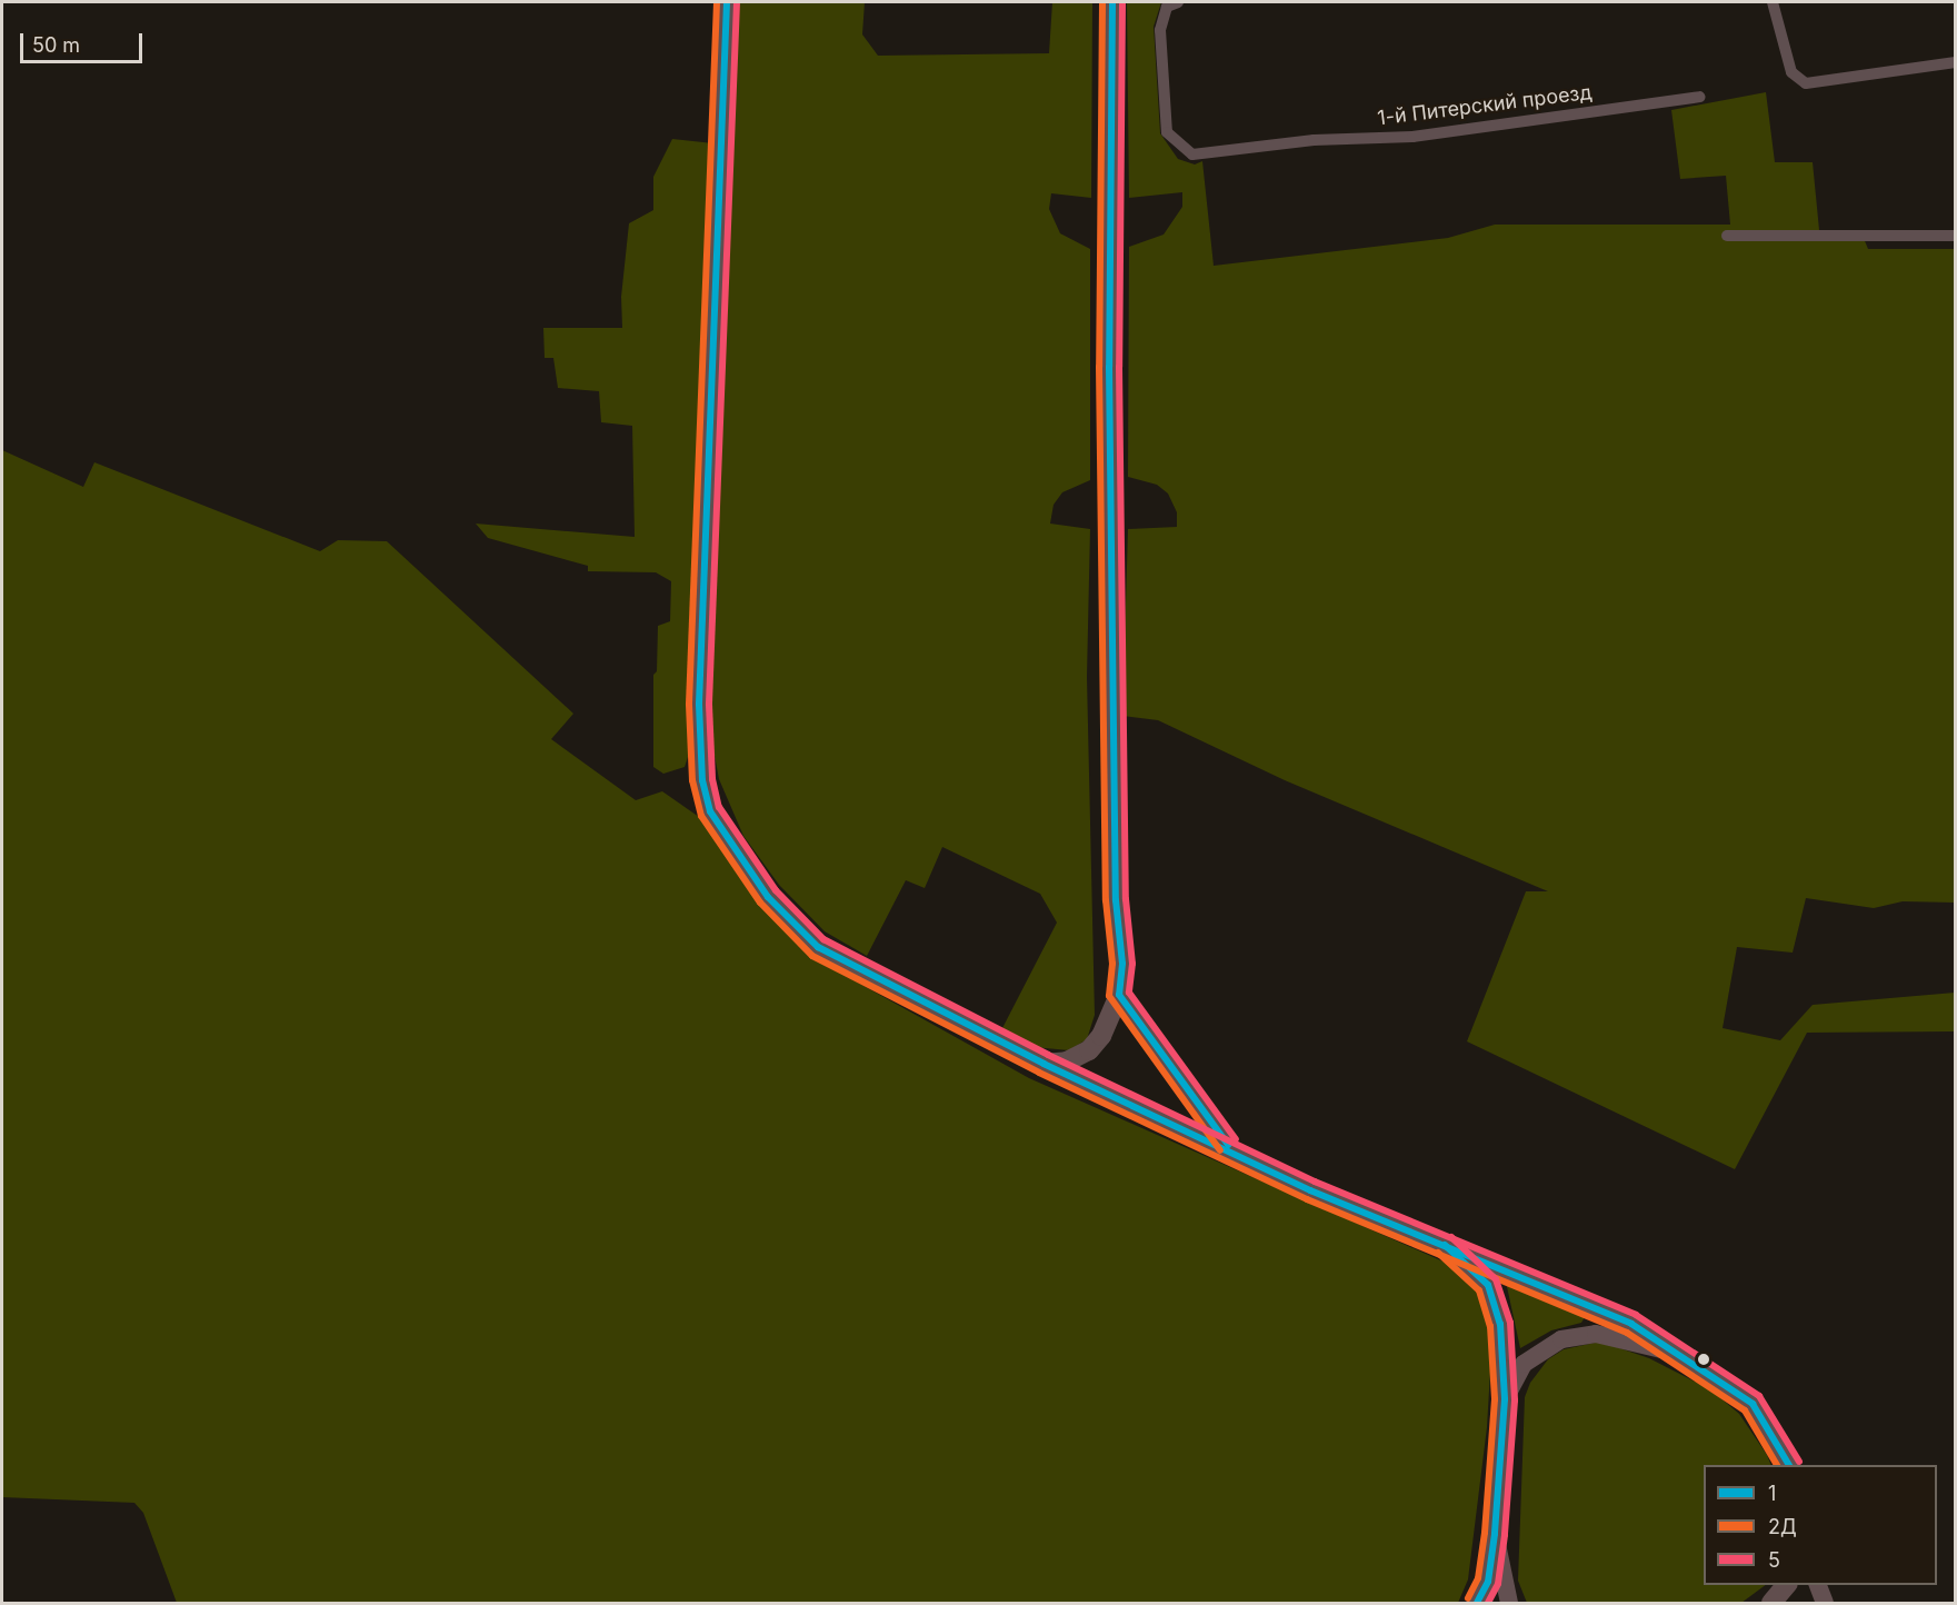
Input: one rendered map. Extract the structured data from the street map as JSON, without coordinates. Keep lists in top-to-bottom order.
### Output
{
  "streets": {
    "street": ["1-й Питерский проезд"]
  },
  "lines": ["transit line 1", "transit line 2Д", "transit line 5"],
  "legend": ["1", "2Д", "5"],
  "scale_bar": "50 m"
}
